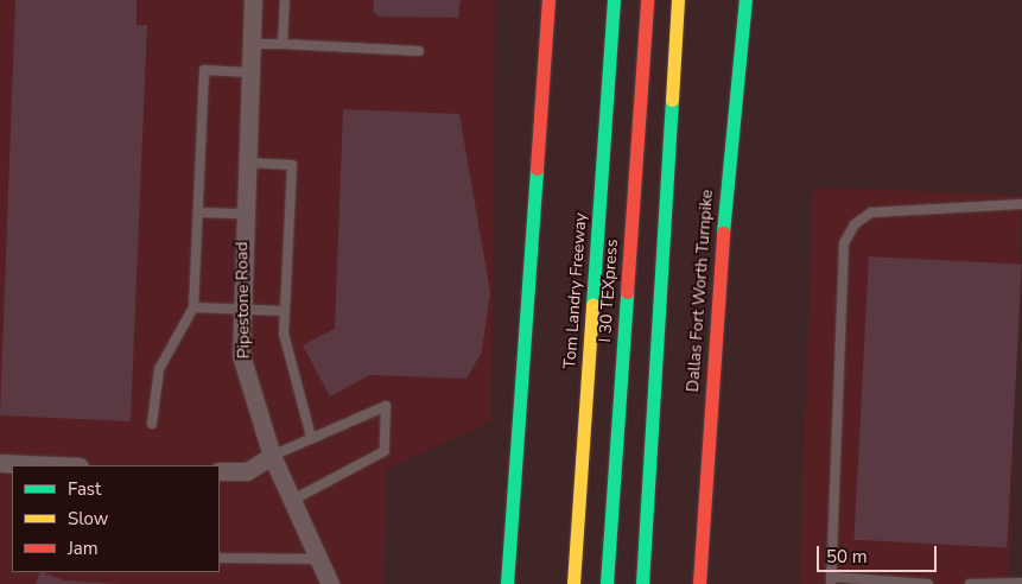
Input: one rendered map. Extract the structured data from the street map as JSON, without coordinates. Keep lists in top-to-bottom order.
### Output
{
  "streets": {
    "main road": ["Tom Landry Freeway", "I 30 TEXpress", "Dallas Fort Worth Turnpike"],
    "street": ["Pipestone Road"]
  },
  "legend": ["Fast", "Slow", "Jam"],
  "scale_bar": "50 m"
}
